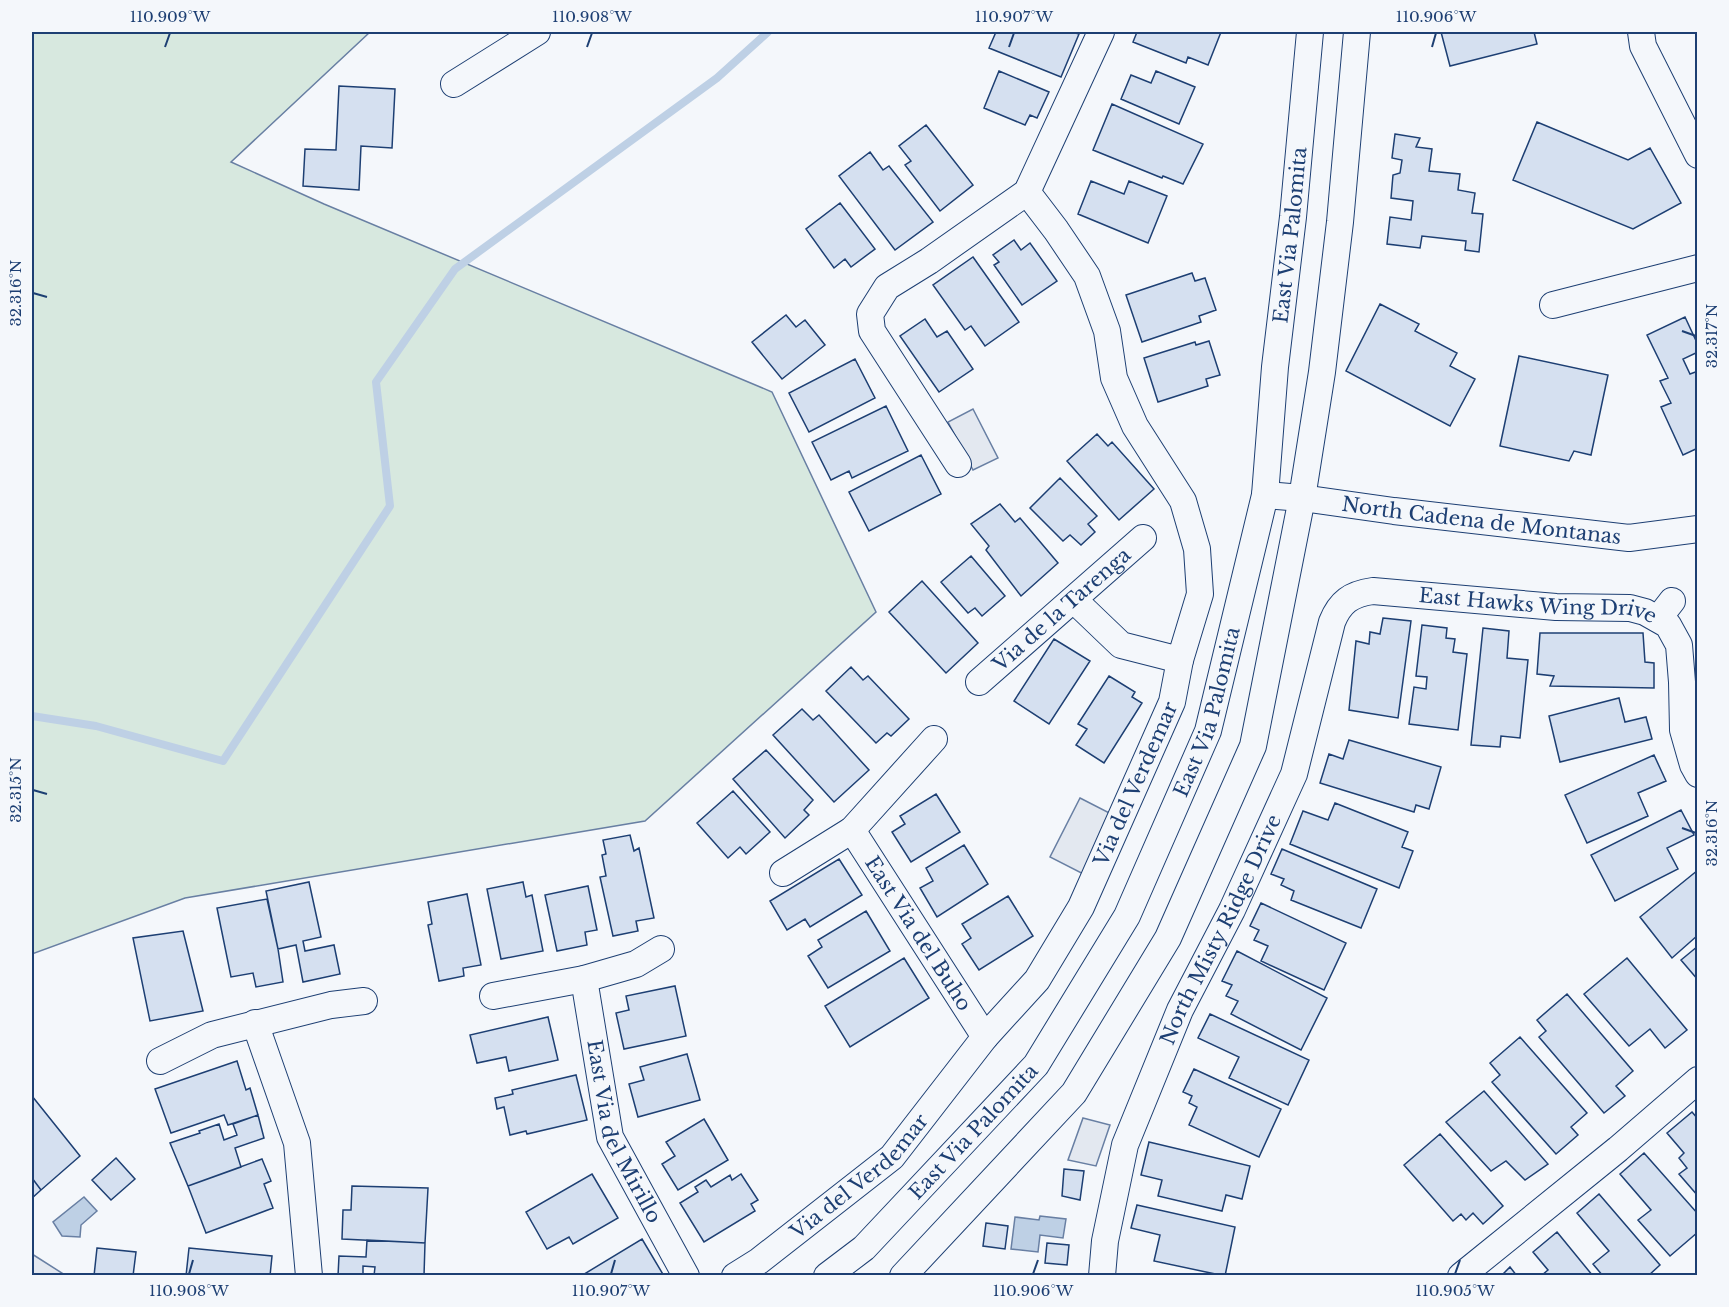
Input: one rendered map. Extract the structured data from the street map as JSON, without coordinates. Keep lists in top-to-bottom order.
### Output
{
  "streets": {
    "street": [
      "East Via Palomita",
      "North Cadena de Montanas",
      "East Hawks Wing Drive",
      "Via de la Tarenga",
      "Via del Verdemar",
      "North Misty Ridge Drive",
      "East Via del Buho",
      "East Via del Mirillo"
    ]
  },
  "crossings": [
    ["East Via Palomita", "North Cadena de Montanas"],
    ["East Hawks Wing Drive", "North Misty Ridge Drive"],
    ["Via del Verdemar", "East Via del Buho"]
  ],
  "coordinates": [
    "110.909°W",
    "110.908°W",
    "110.907°W",
    "110.906°W",
    "32.316°N",
    "32.317°N",
    "32.315°N",
    "110.905°W"
  ]
}
